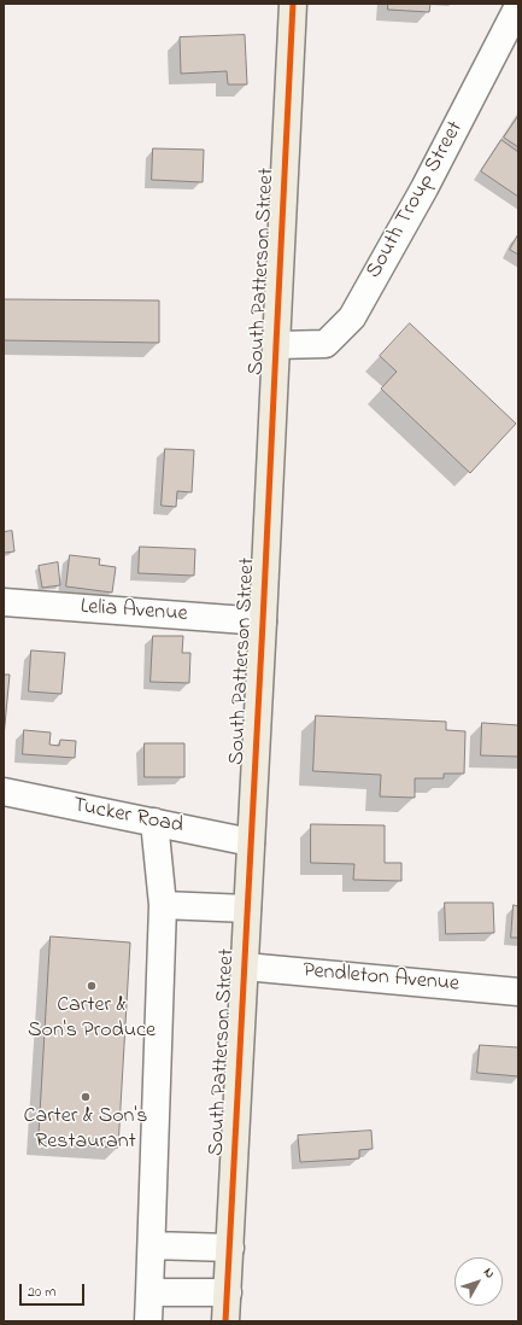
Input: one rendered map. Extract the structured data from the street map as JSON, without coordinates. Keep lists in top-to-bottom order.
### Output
{
  "streets": {
    "main road": ["South Patterson Street"],
    "street": [
      "South Troup Street",
      "Lelia Avenue",
      "Tucker Road",
      "Pendleton Avenue"
    ]
  },
  "crossings": [
    ["South Troup Street", "South Patterson Street"],
    ["South Patterson Street", "Lelia Avenue"],
    ["South Patterson Street", "Tucker Road"],
    ["South Patterson Street", "Pendleton Avenue"]
  ],
  "places": ["Carter & Son's Produce", "Carter & Son's Restaurant"],
  "scale_bar": "20 m",
  "north": "top right"
}
